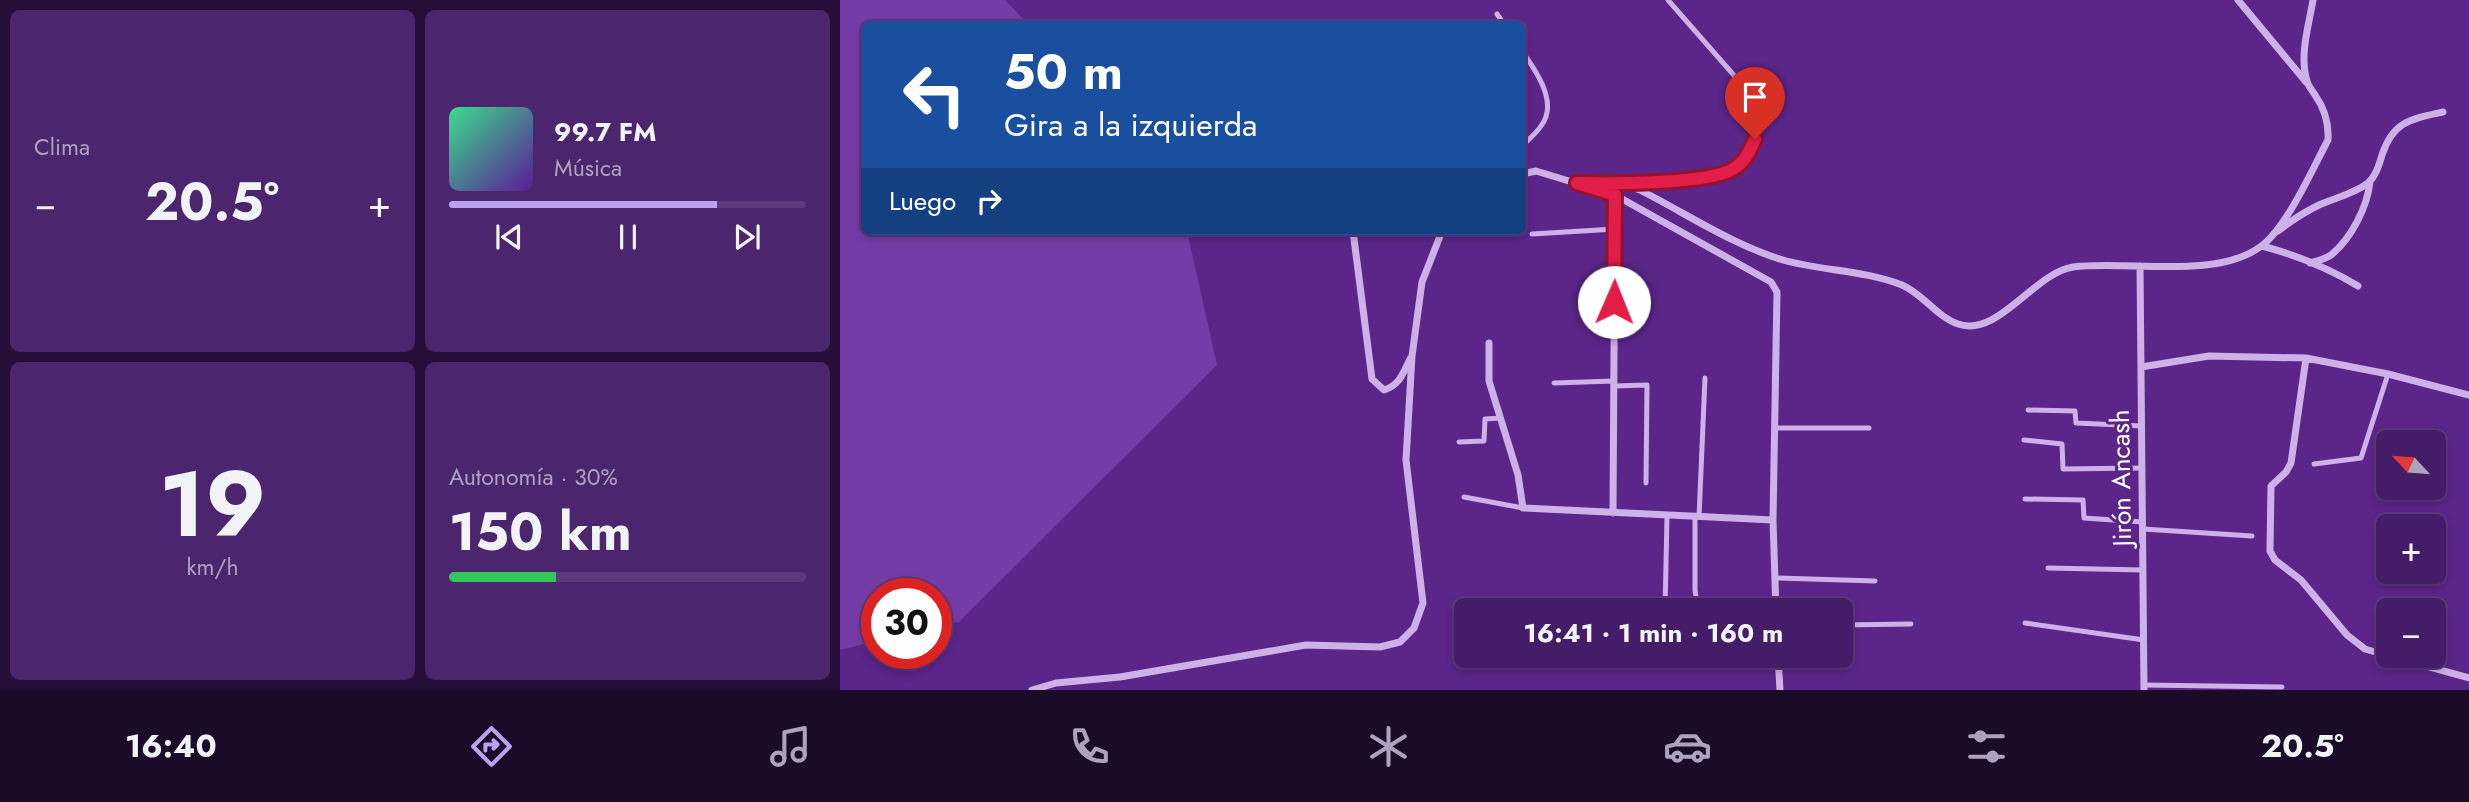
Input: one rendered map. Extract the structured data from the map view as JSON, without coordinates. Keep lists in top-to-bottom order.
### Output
{
  "streets": {
    "street": ["Jirón Ancash"]
  },
  "north": "top left",
  "page": {
    "tile": [
      "Clima",
      ["19", "km/h"],
      ["Autonomía · 30%", "150 km"]
    ],
    "turn": ["50 m", "Gira a la izquierda"],
    "song": ["99.7 FM", "Música"],
    "then": "Luego",
    "heat": ["−", "20.5°", "+"],
    "map_buttons": ["+", "−"],
    "limit": "30",
    "trip": "16:41 · 1 min · 160 m",
    "tabs": ["16:40", "20.5°"]
  }
}
